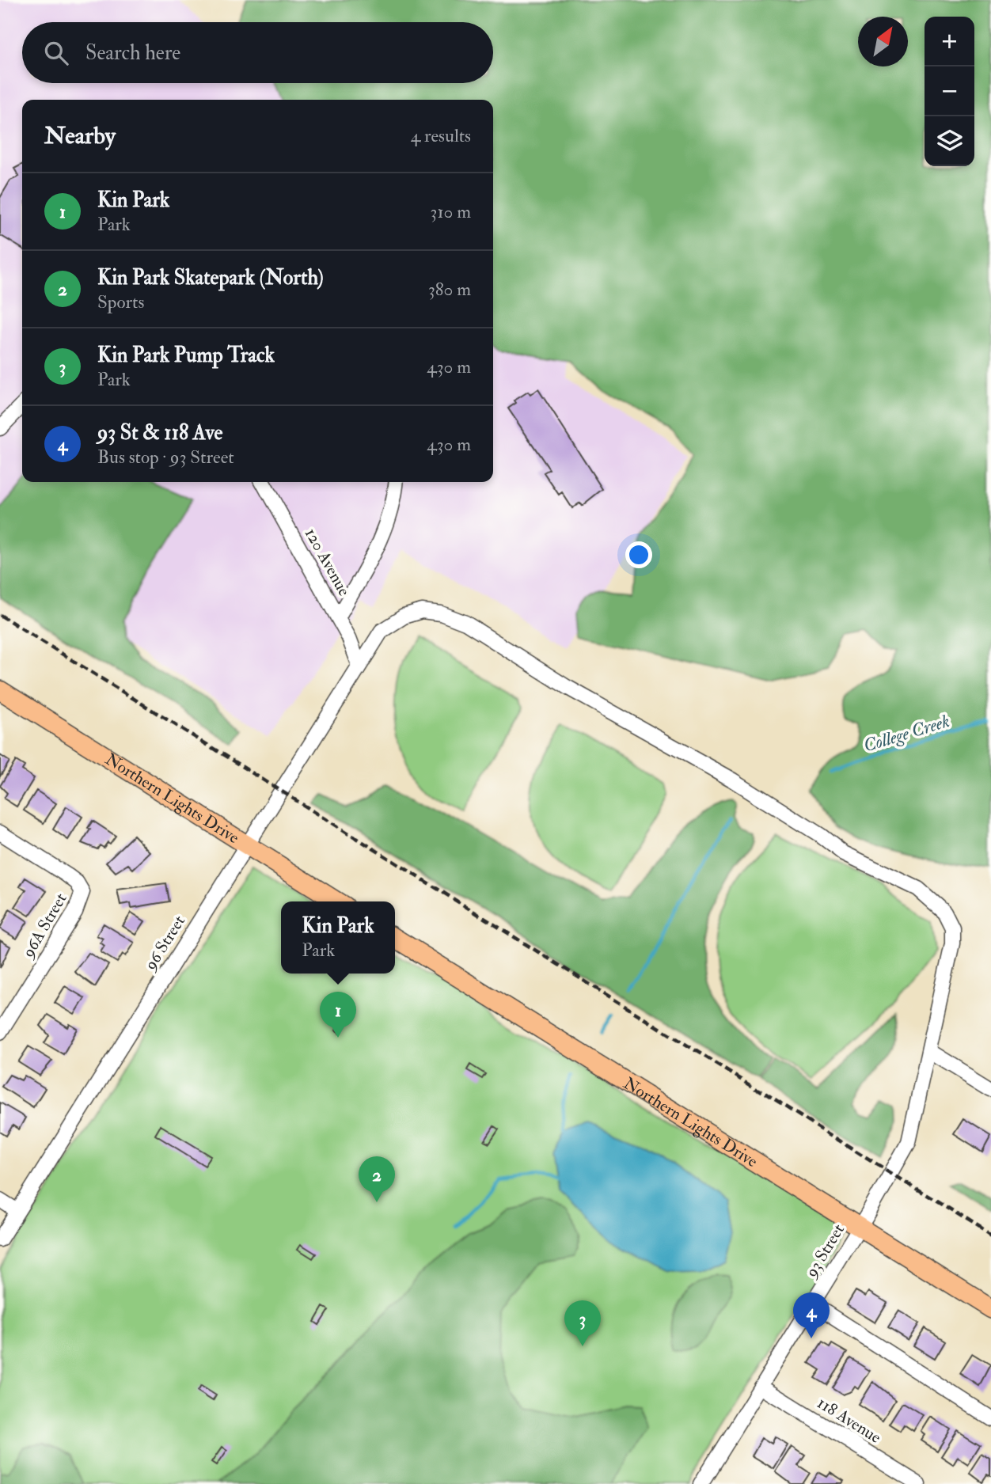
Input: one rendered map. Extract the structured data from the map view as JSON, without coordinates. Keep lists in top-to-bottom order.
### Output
{
  "streets": {
    "main road": ["Northern Lights Drive"],
    "street": [
      "120 Avenue",
      "96A Street",
      "96 Street",
      "93 Street",
      "118 Avenue"
    ]
  },
  "crossings": [
    ["120 Avenue", "96 Street"],
    ["120 Avenue", "93 Street"],
    ["Northern Lights Drive", "96 Street"],
    ["Northern Lights Drive", "93 Street"],
    ["96 Street", "93 Street"],
    ["93 Street", "118 Avenue"]
  ],
  "water": ["College Creek"],
  "north": "top right",
  "page": {
    "map_buttons": ["+", "−"],
    "search": "Search here",
    "heading": ["Nearby", "4 results"],
    "list": [
      {
        "mark": "1",
        "name": "Kin Park",
        "note": "Park",
        "value": "310 m"
      },
      {
        "mark": "2",
        "name": "Kin Park Skatepark (North)",
        "note": "Sports",
        "value": "380 m"
      },
      {
        "mark": "3",
        "name": "Kin Park Pump Track",
        "note": "Park",
        "value": "430 m"
      },
      {
        "mark": "4",
        "name": "93 St & 118 Ave",
        "note": "Bus stop · 93 Street",
        "value": "430 m"
      }
    ],
    "popup": ["Kin Park", "Park"],
    "pins": [
      "1",
      "2",
      "4",
      "3"
    ]
  }
}
